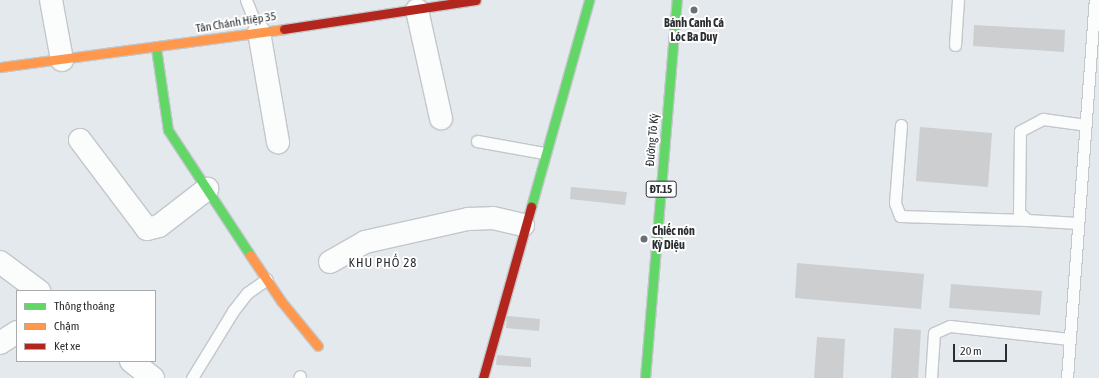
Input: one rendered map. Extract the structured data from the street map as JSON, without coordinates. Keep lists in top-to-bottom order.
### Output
{
  "streets": {
    "street": ["Tân Chánh Hiệp 35", "Đường Tô Ký", "ĐT.15"]
  },
  "districts": ["KHU PHỐ 28"],
  "places": ["Bánh Canh Cá Lóc Ba Duy", "Chiếc nón Kỳ Diệu"],
  "legend": ["Thông thoáng", "Chậm", "Kẹt xe"],
  "scale_bar": "20 m"
}
